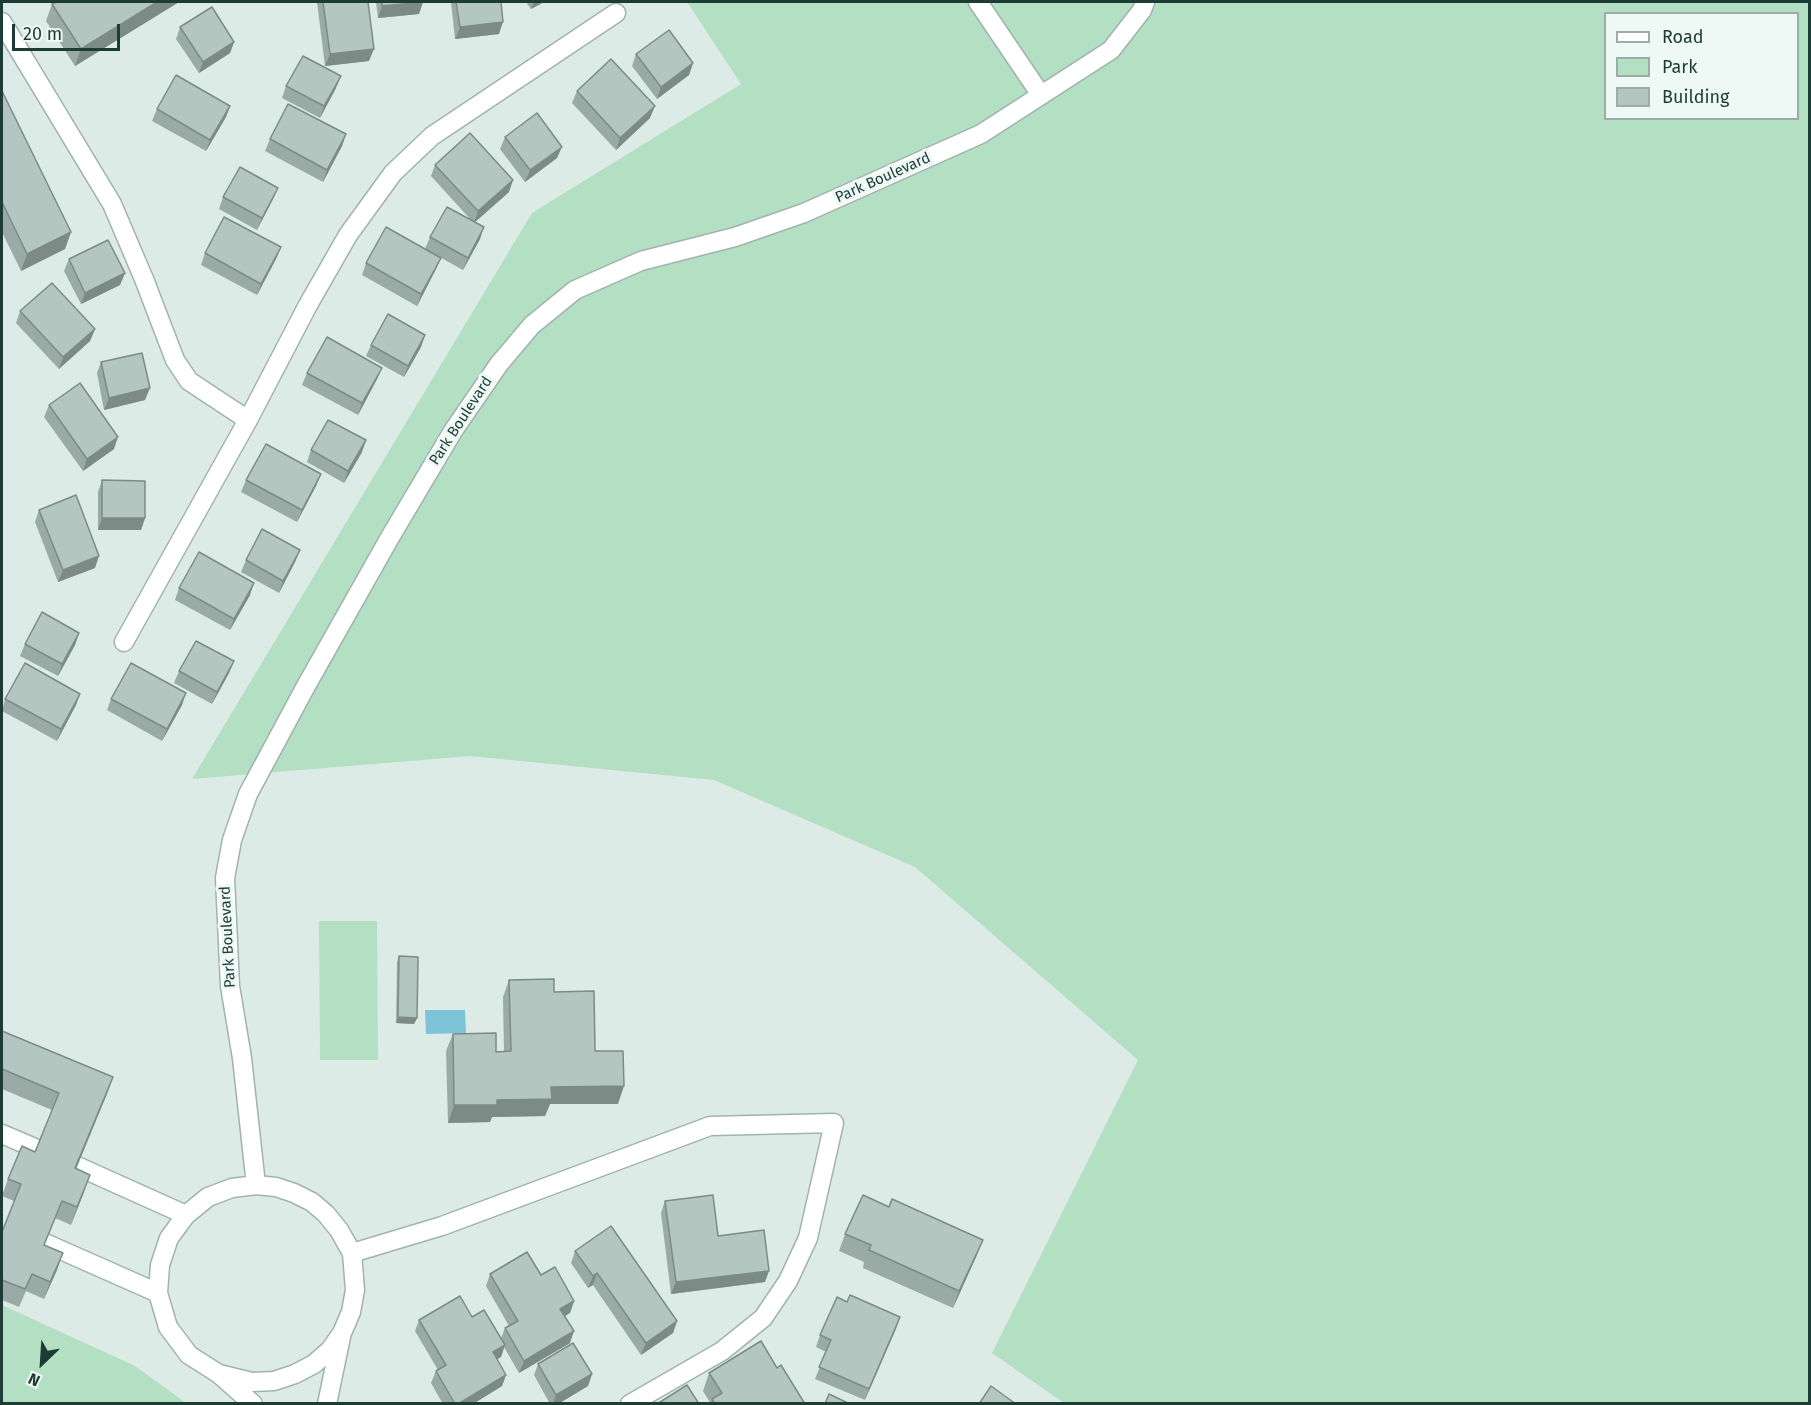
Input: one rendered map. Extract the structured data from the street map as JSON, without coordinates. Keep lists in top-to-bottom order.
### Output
{
  "streets": {
    "street": ["Park Boulevard"]
  },
  "legend": ["Road", "Park", "Building"],
  "scale_bar": "20 m",
  "north": "bottom left"
}
